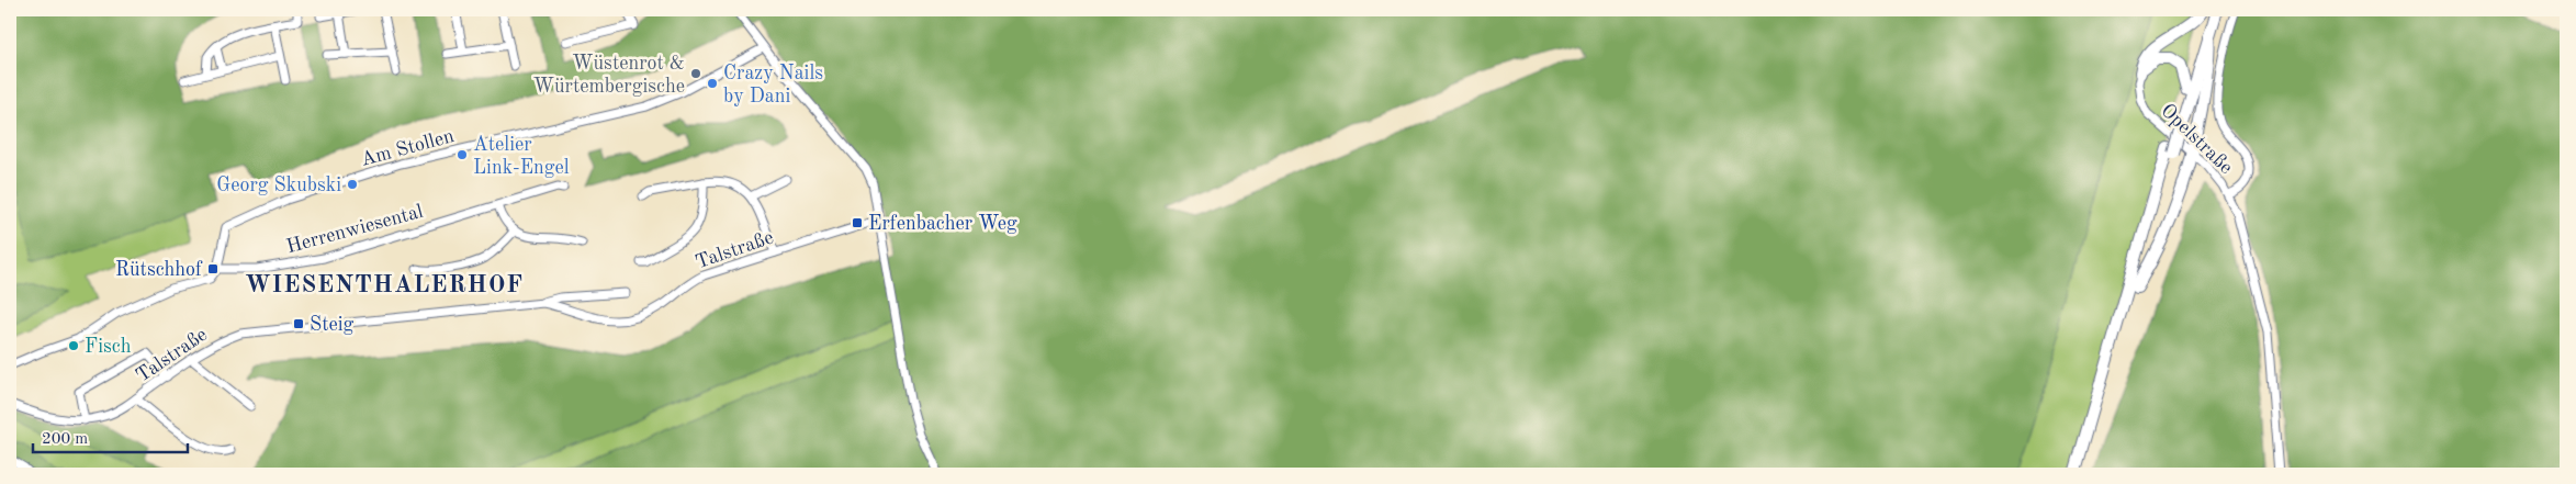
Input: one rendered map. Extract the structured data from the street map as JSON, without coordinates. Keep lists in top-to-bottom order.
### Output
{
  "streets": {
    "street": [
      "Opelstraße",
      "Am Stollen",
      "Herrenwiesental",
      "Talstraße"
    ]
  },
  "crossings": [
    ["Am Stollen", "Herrenwiesental"]
  ],
  "districts": ["WIESENTHALERHOF"],
  "places": {
    "other": [
      "Wüstenrot & Würtembergische",
      "Crazy Nails by Dani",
      "Atelier Link-Engel",
      "Georg Skubski",
      "Fisch"
    ],
    "transit": ["Erfenbacher Weg", "Rütschhof", "Steig"]
  },
  "scale_bar": "200 m"
}
